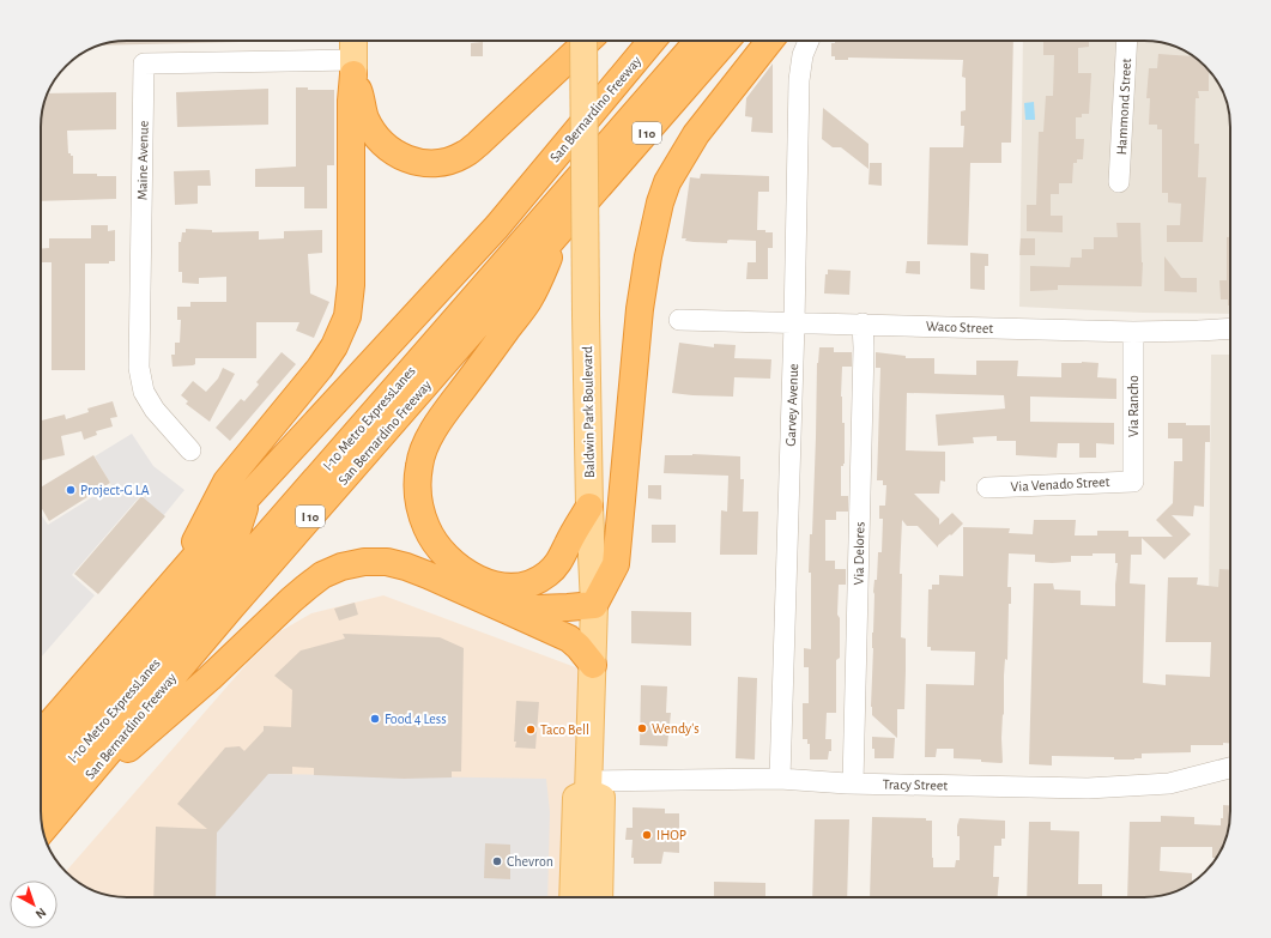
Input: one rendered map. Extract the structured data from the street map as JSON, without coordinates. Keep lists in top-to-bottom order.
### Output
{
  "streets": {
    "highway": ["San Bernardino Freeway", "I 10", "I-10 Metro ExpressLanes"],
    "main road": ["Baldwin Park Boulevard"],
    "street": [
      "Hammond Street",
      "Maine Avenue",
      "Waco Street",
      "Garvey Avenue",
      "Via Rancho",
      "Via Venado Street",
      "Via Delores",
      "Tracy Street"
    ]
  },
  "crossings": [
    ["San Bernardino Freeway", "I-10 Metro ExpressLanes"],
    ["Waco Street", "Garvey Avenue"],
    ["Waco Street", "Via Rancho"],
    ["Waco Street", "Via Delores"],
    ["Garvey Avenue", "Tracy Street"],
    ["Via Rancho", "Via Venado Street"],
    ["Baldwin Park Boulevard", "Tracy Street"],
    ["Via Delores", "Tracy Street"]
  ],
  "places": [
    "Project-G LA",
    "Food 4 Less",
    "Wendy's",
    "Taco Bell",
    "IHOP",
    "Chevron"
  ],
  "north": "bottom right"
}
